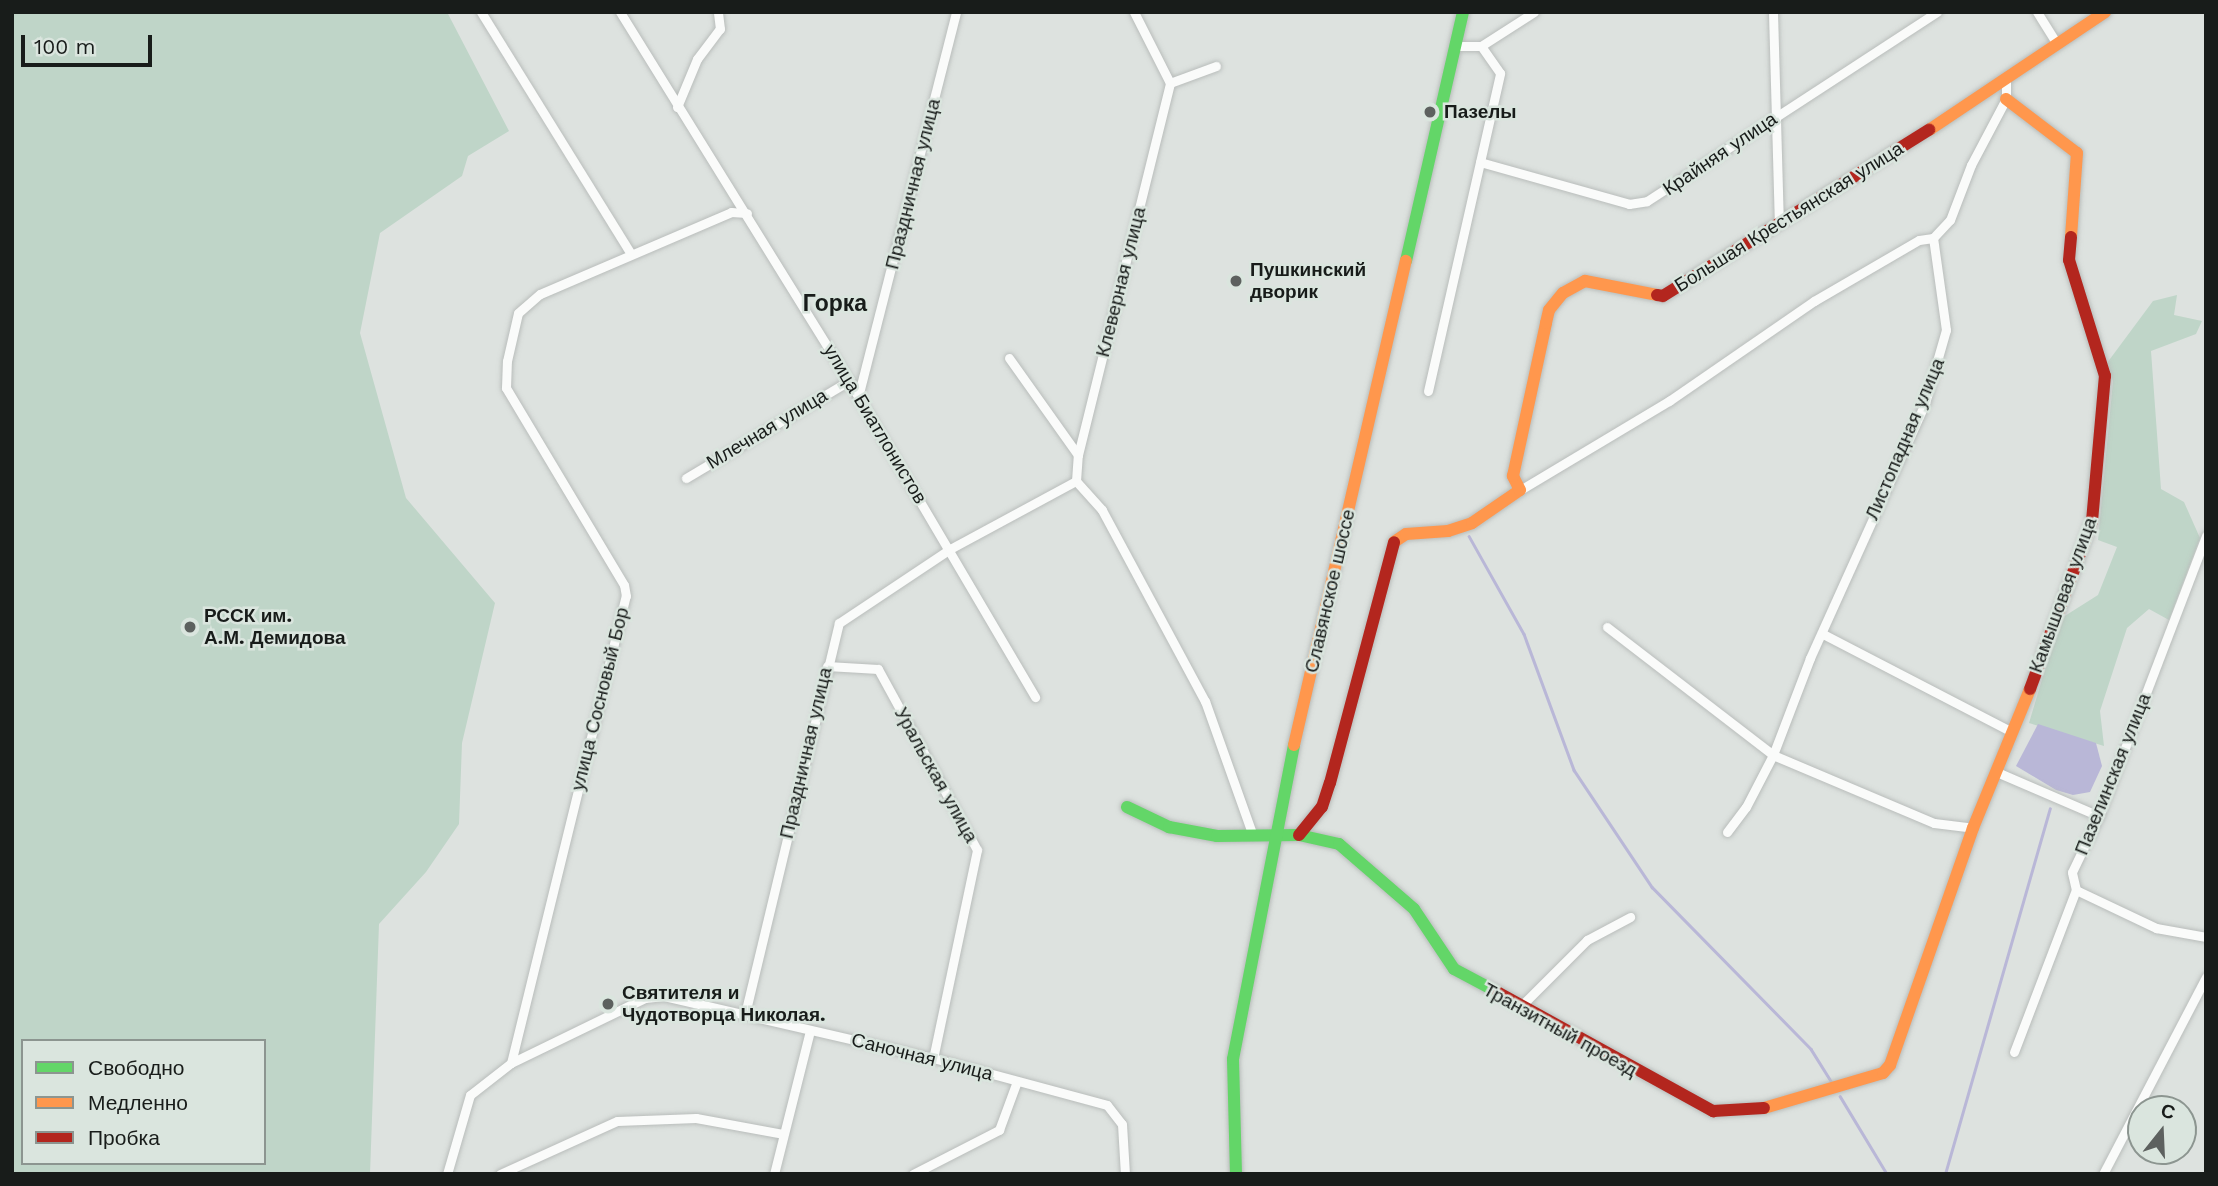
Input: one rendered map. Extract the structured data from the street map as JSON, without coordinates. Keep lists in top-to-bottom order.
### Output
{
  "streets": {
    "street": [
      "Крайняя улица",
      "Праздничная улица",
      "Большая Крестьянская улица",
      "Клеверная улица",
      "улица Биатлонистов",
      "Млечная улица",
      "Листопадная улица",
      "Славянское шоссе",
      "Камышовая улица",
      "улица Сосновый Бор",
      "Пазелинская улица",
      "Уральская улица",
      "Транзитный проезд",
      "Саночная улица"
    ]
  },
  "crossings": [
    ["Праздничная улица", "Клеверная улица"],
    ["Праздничная улица", "улица Биатлонистов"],
    ["Праздничная улица", "Уральская улица"],
    ["Праздничная улица", "Саночная улица"],
    ["улица Биатлонистов", "Млечная улица"],
    ["улица Биатлонистов", "улица Сосновый Бор"],
    ["Славянское шоссе", "Транзитный проезд"],
    ["Камышовая улица", "Транзитный проезд"],
    ["улица Сосновый Бор", "Саночная улица"],
    ["Уральская улица", "Саночная улица"]
  ],
  "districts": ["Горка"],
  "places": [
    "Пазелы",
    "Пушкинский дворик",
    "РССК им. А.М. Демидова",
    "Святителя и Чудотворца Николая."
  ],
  "legend": ["Свободно", "Медленно", "Пробка"],
  "scale_bar": "100 m",
  "north": "top"
}
